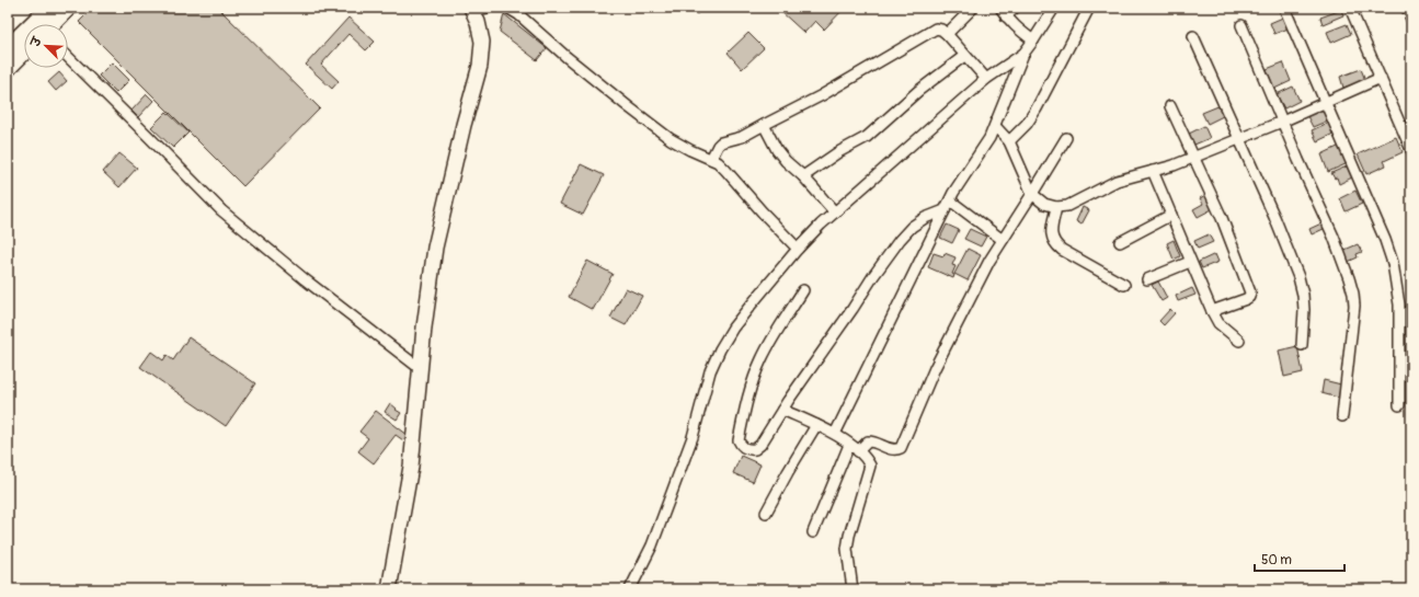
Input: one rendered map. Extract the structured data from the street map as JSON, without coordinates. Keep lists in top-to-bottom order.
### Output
{
  "scale_bar": "50 m",
  "north": "top left"
}
